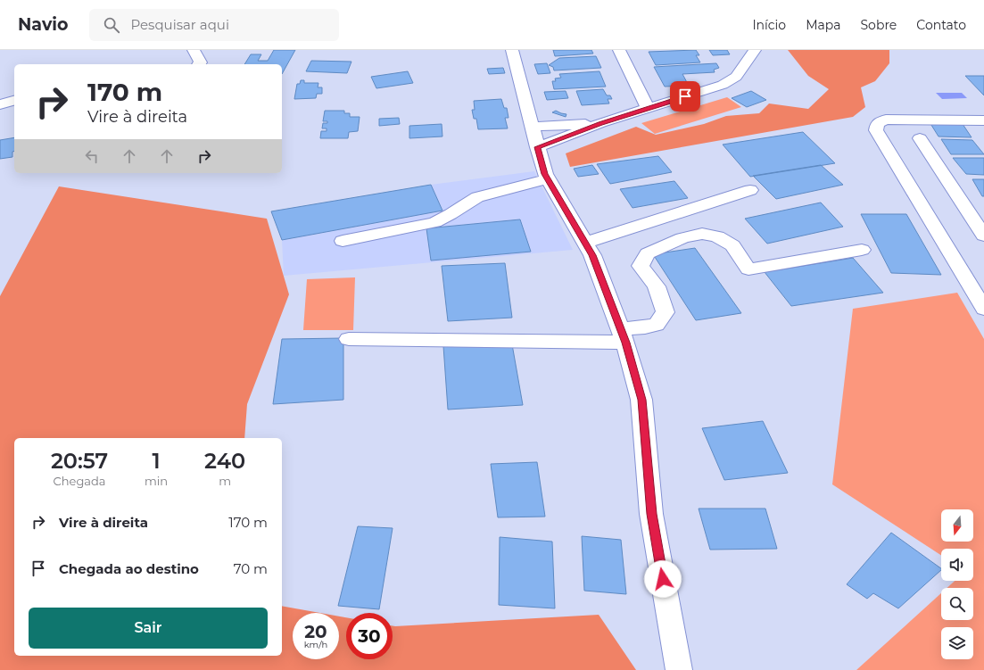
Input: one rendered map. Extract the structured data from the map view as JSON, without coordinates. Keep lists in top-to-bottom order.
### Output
{
  "north": "bottom",
  "page": {
    "header": "Navio",
    "search": "Pesquisar aqui",
    "nav": [
      "Início",
      "Mapa",
      "Sobre",
      "Contato"
    ],
    "turn": ["170 m", "Vire à direita"],
    "eta": [
      "20:57",
      "Chegada",
      "1",
      "min",
      "240",
      "m"
    ],
    "list": [
      {
        "name": "Vire à direita",
        "value": "170 m"
      },
      {
        "name": "Chegada ao destino",
        "value": "70 m"
      }
    ],
    "buttons": "Sair",
    "speed": "20 km/h",
    "limit": "30"
  }
}
